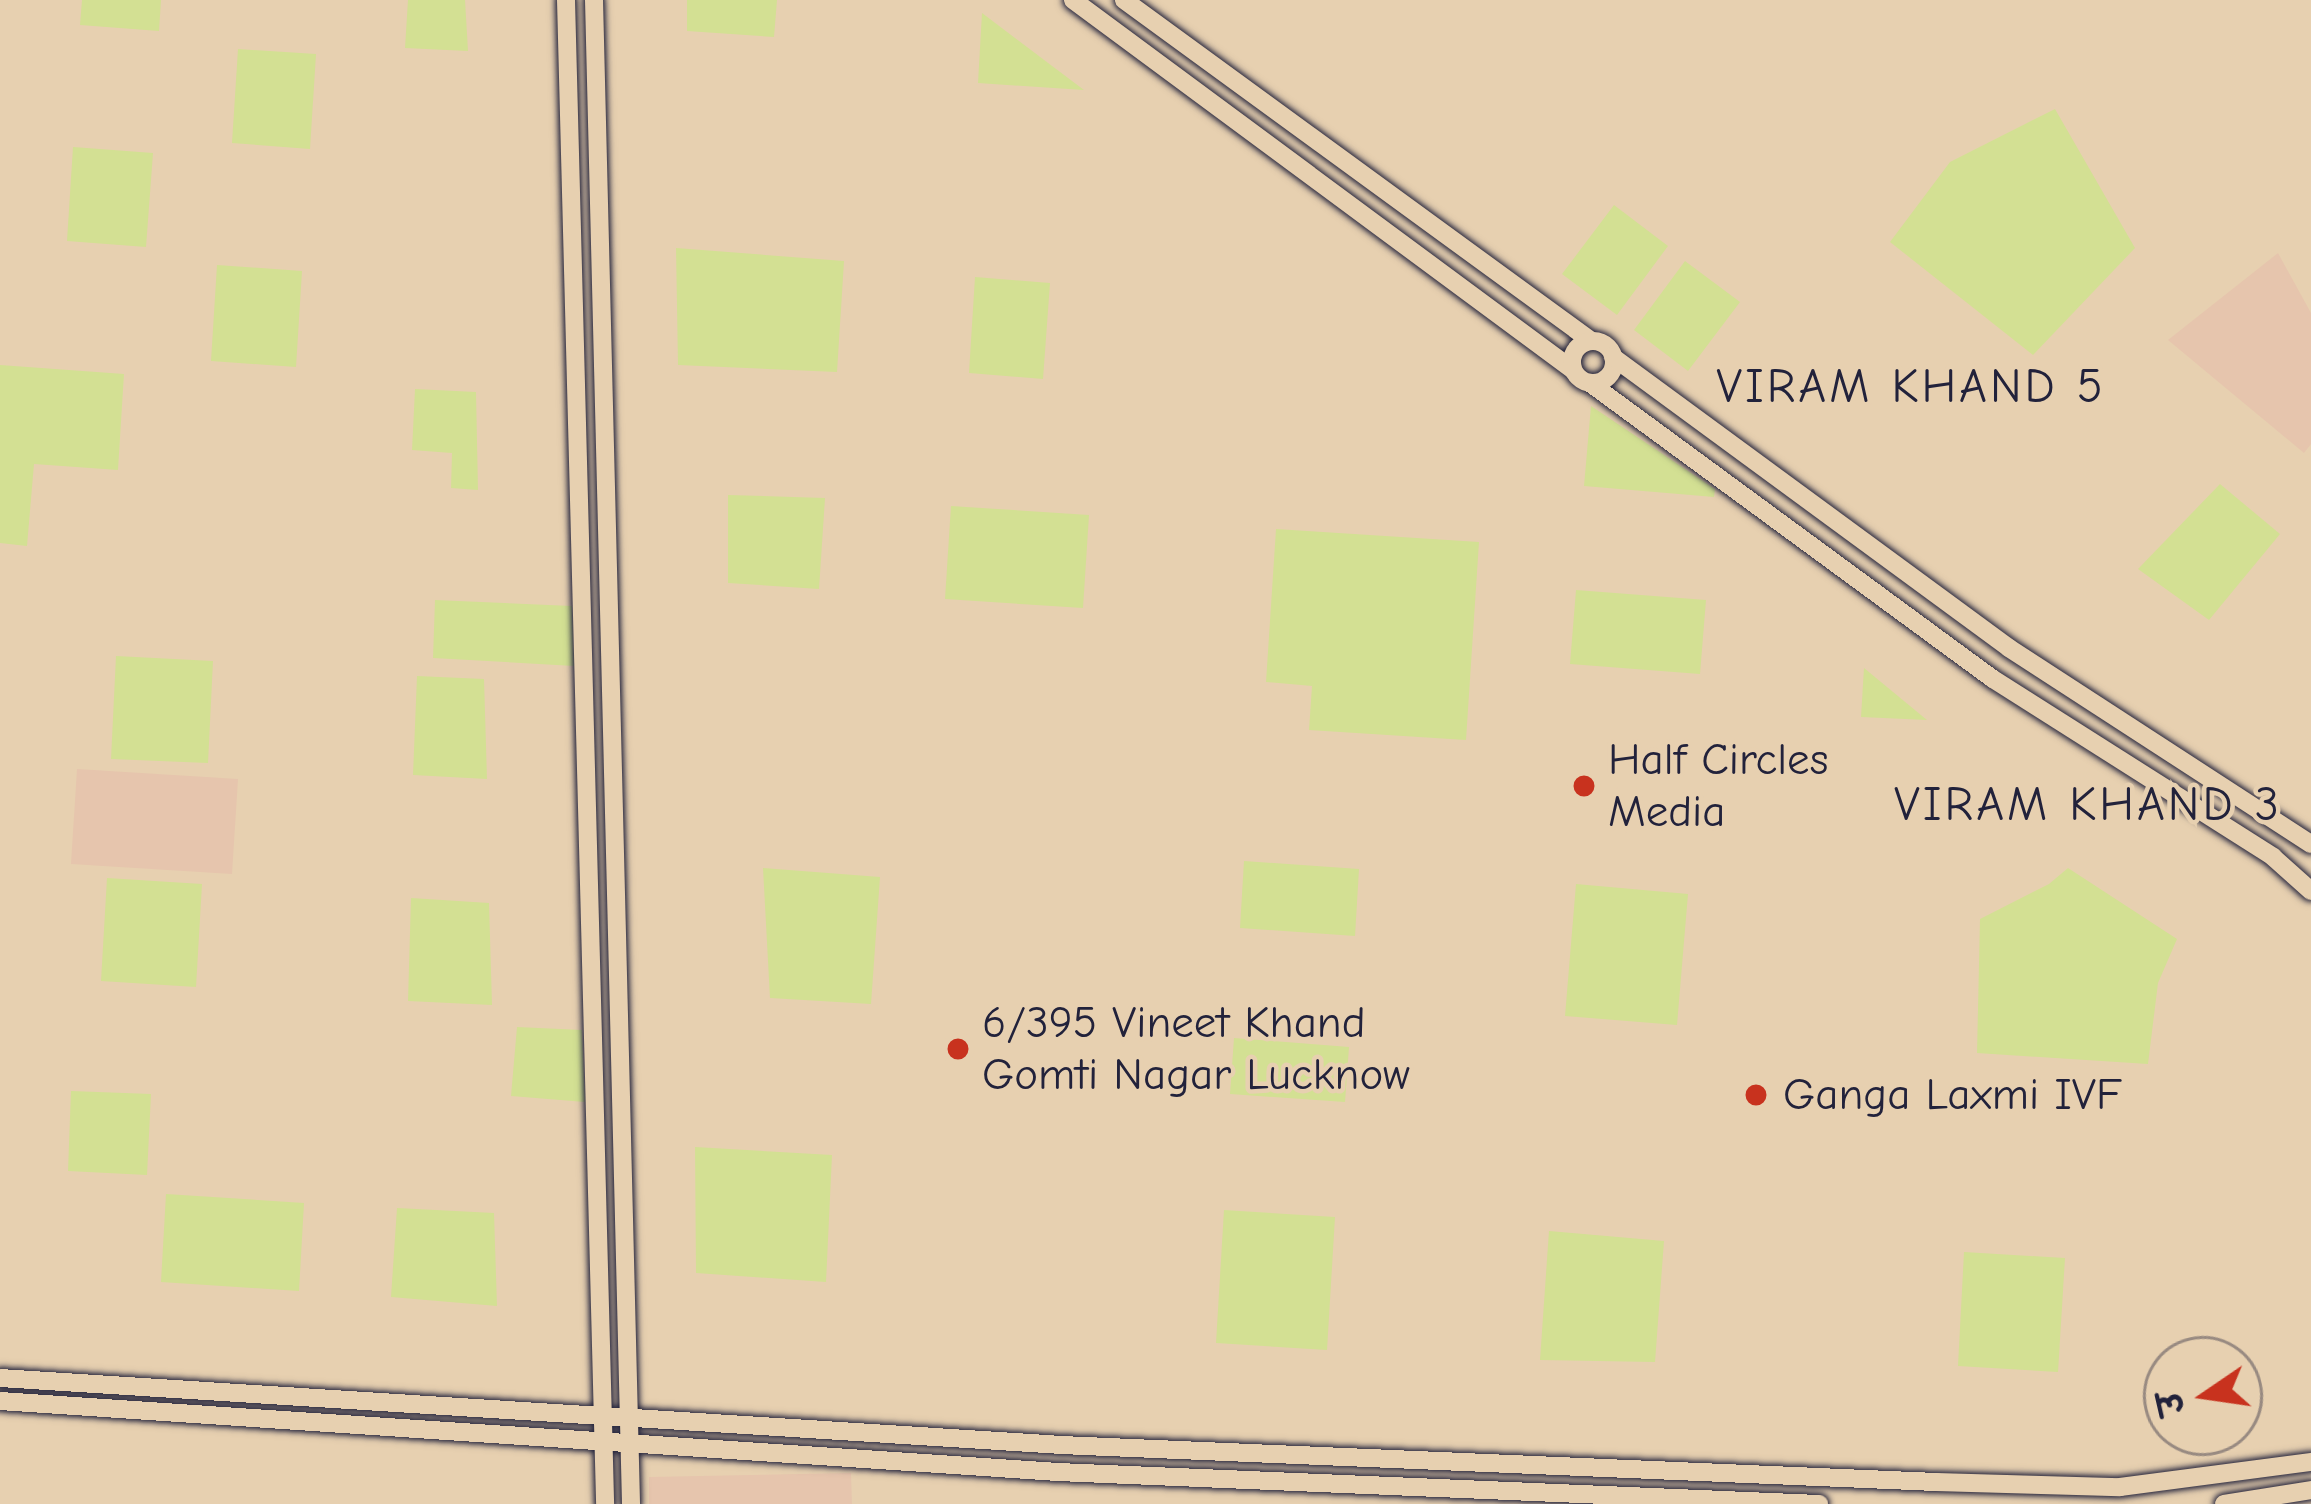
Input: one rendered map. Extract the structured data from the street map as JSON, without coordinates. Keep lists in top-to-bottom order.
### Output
{
  "districts": ["VIRAM KHAND 5", "VIRAM KHAND 3"],
  "places": ["Half Circles Media", "6/395 Vineet Khand Gomti Nagar Lucknow", "Ganga Laxmi IVF"],
  "north": "left"
}
